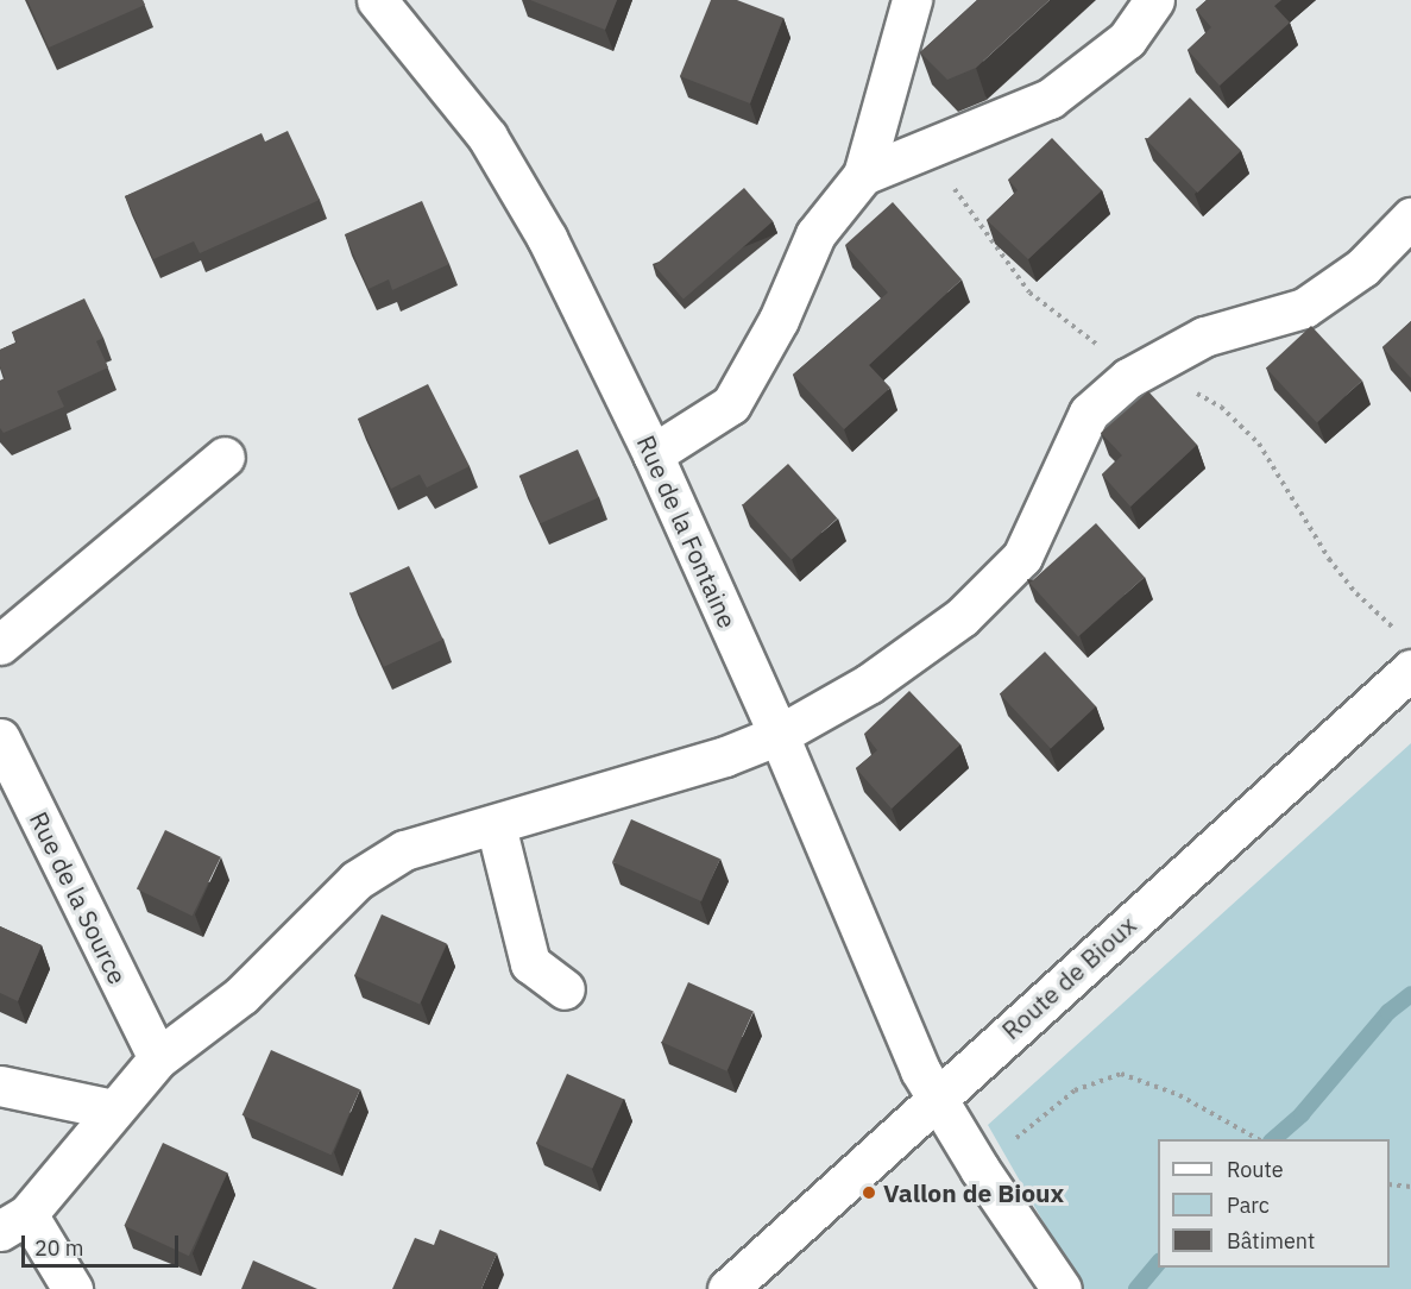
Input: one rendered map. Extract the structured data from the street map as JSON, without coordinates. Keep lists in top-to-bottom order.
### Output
{
  "streets": {
    "street": ["Rue de la Fontaine", "Rue de la Source", "Route de Bioux"]
  },
  "crossings": [
    ["Rue de la Fontaine", "Route de Bioux"]
  ],
  "places": ["Vallon de Bioux"],
  "legend": ["Route", "Parc", "Bâtiment"],
  "scale_bar": "20 m"
}
